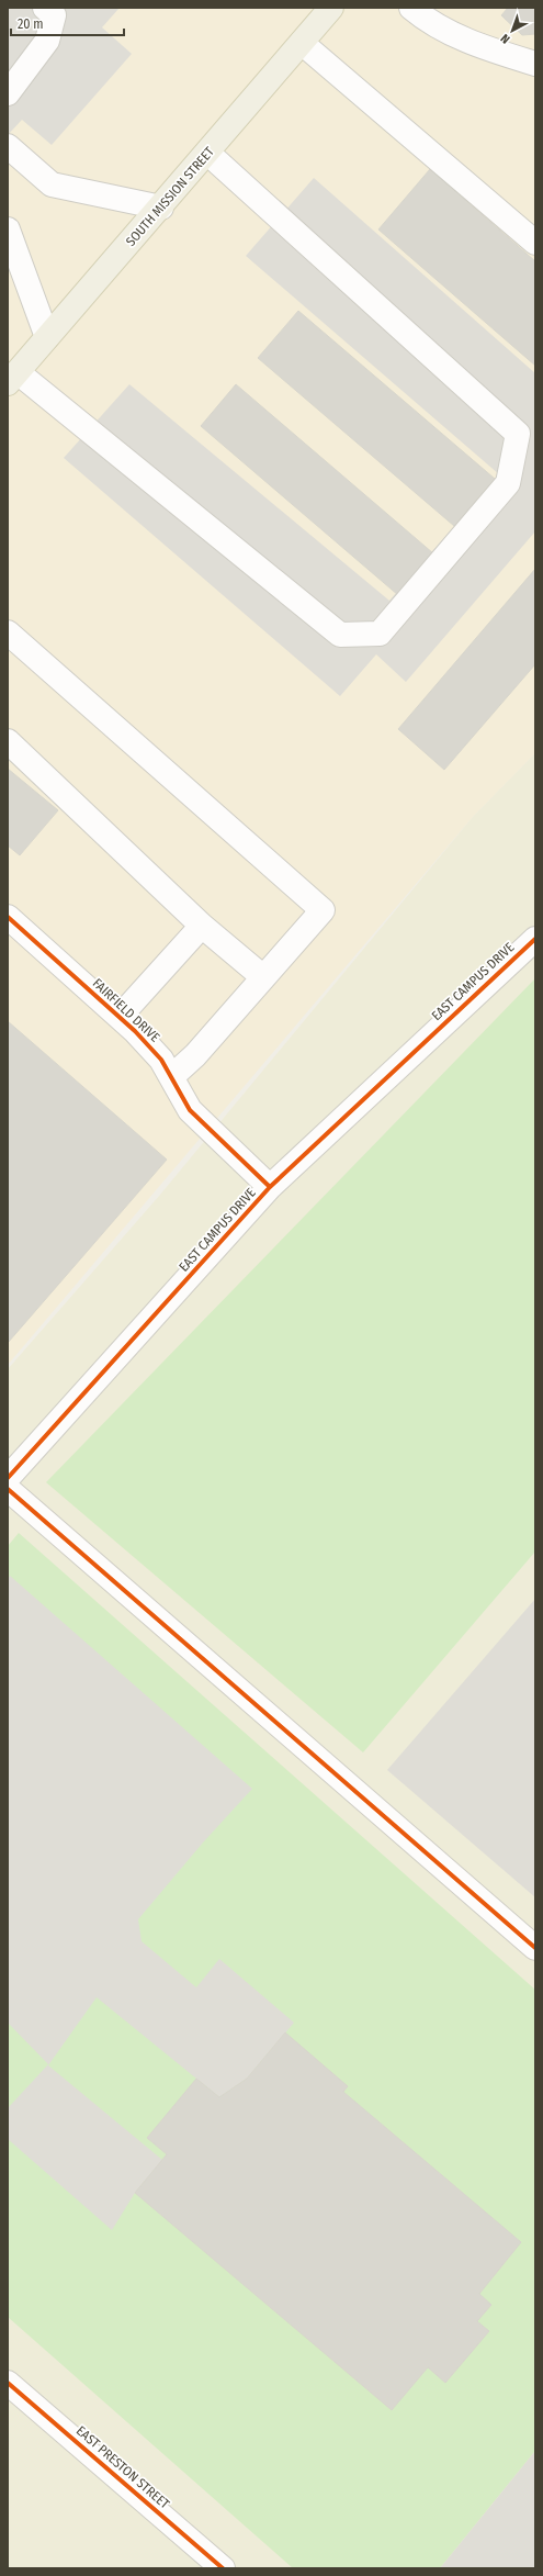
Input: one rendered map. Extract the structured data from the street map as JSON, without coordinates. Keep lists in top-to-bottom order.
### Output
{
  "streets": {
    "main road": ["SOUTH MISSION STREET"],
    "street": ["EAST CAMPUS DRIVE", "FAIRFIELD DRIVE", "EAST PRESTON STREET"]
  },
  "crossings": [
    ["EAST CAMPUS DRIVE", "FAIRFIELD DRIVE"]
  ],
  "scale_bar": "20 m",
  "north": "bottom left"
}
